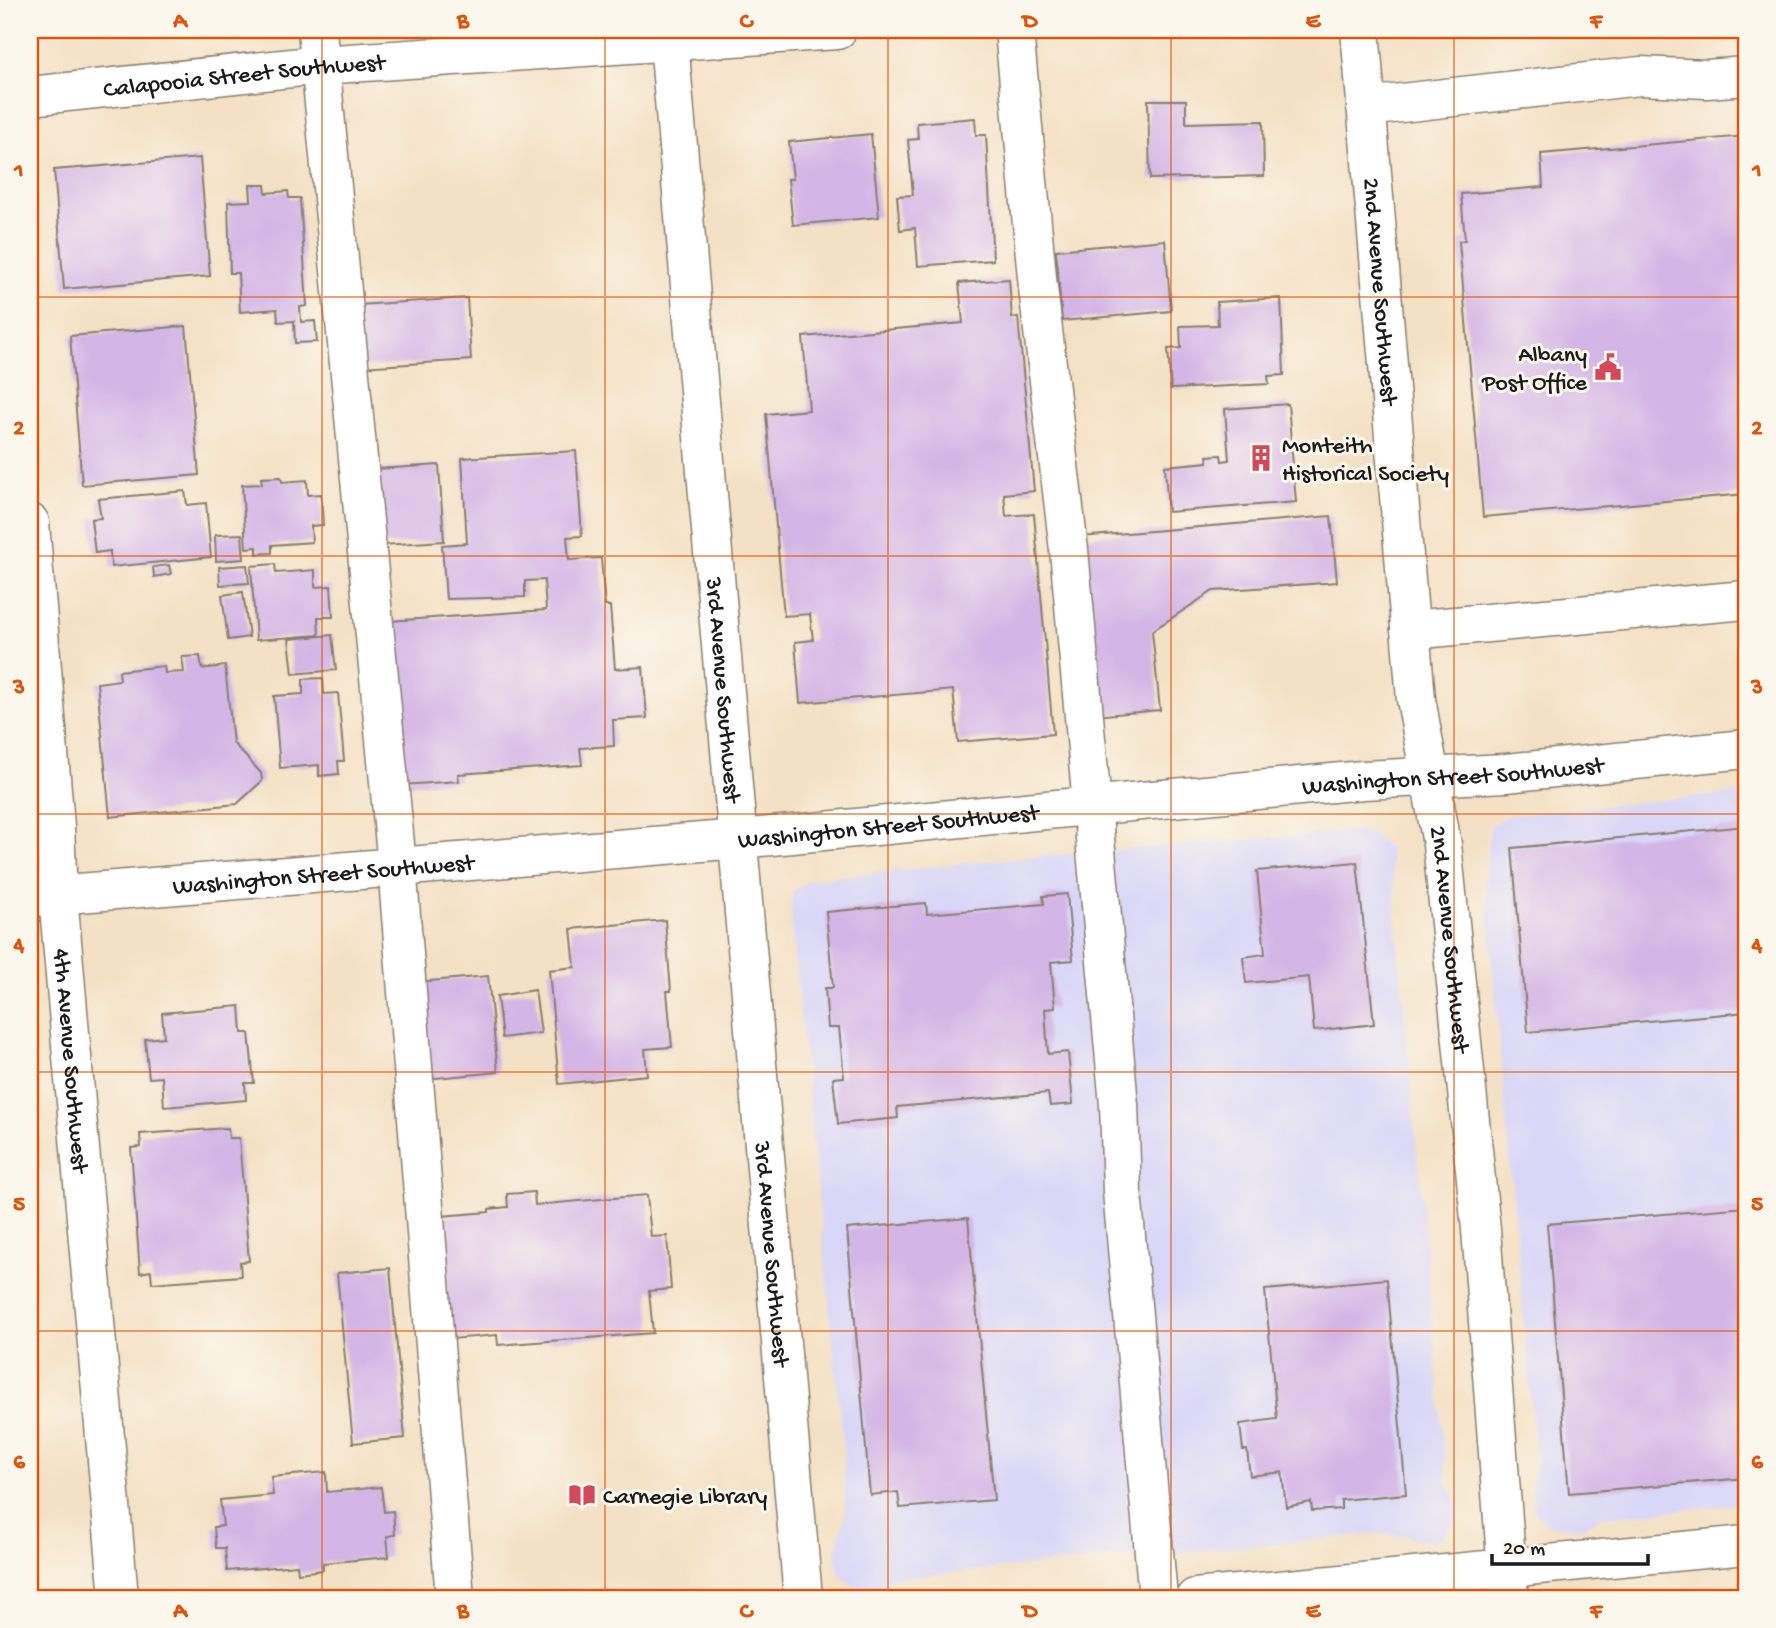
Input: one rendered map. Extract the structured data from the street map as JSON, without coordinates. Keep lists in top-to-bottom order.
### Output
{
  "streets": {
    "street": [
      "Calapooia Street Southwest",
      "2nd Avenue Southwest",
      "3rd Avenue Southwest",
      "Washington Street Southwest",
      "4th Avenue Southwest"
    ]
  },
  "crossings": [
    ["Calapooia Street Southwest", "3rd Avenue Southwest"],
    ["2nd Avenue Southwest", "Washington Street Southwest"],
    ["3rd Avenue Southwest", "Washington Street Southwest"],
    ["Washington Street Southwest", "4th Avenue Southwest"]
  ],
  "places": {
    "public building": ["Albany Post Office"],
    "building": ["Monteith Historical Society"],
    "library": ["Carnegie Library"]
  },
  "scale_bar": "20 m",
  "grid": {
    "columns": [
      "A",
      "B",
      "C",
      "D",
      "E",
      "F"
    ],
    "rows": [
      "1",
      "2",
      "3",
      "4",
      "5",
      "6"
    ]
  }
}
